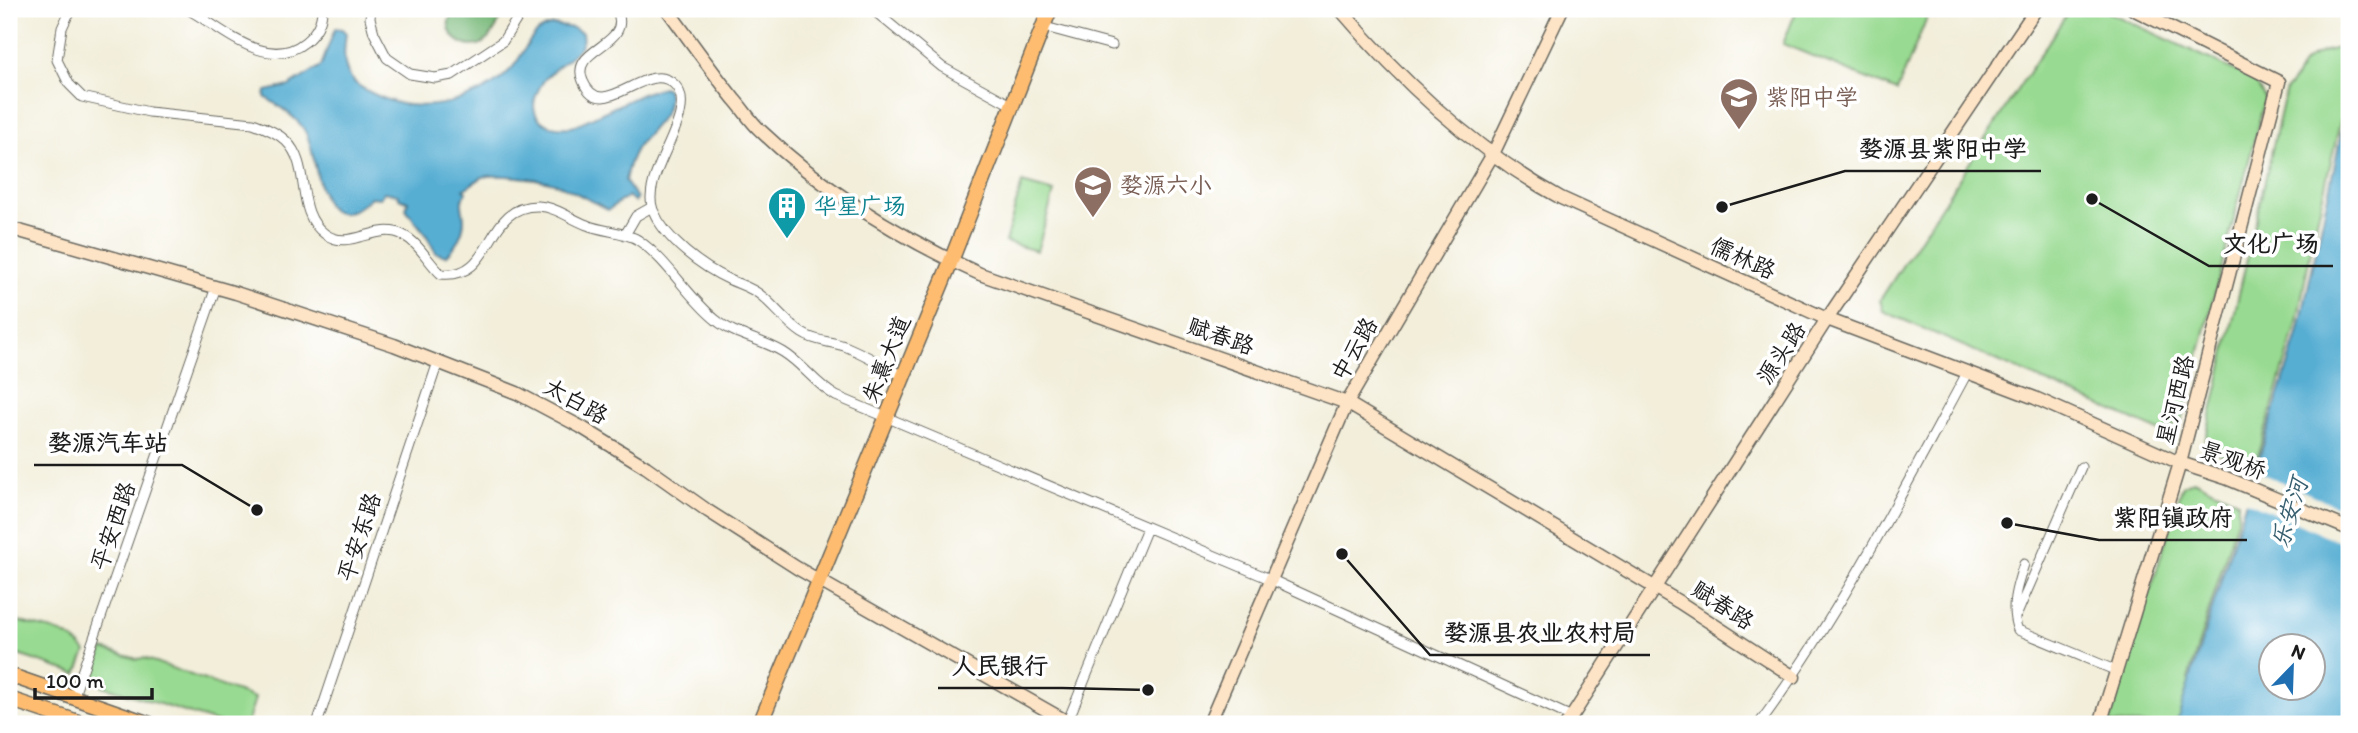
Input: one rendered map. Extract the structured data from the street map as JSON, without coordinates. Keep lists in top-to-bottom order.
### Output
{
  "streets": {
    "main road": ["朱熹大道"],
    "street": [
      "儒林路",
      "赋春路",
      "中云路",
      "源头路",
      "星河西路",
      "太白路",
      "景观桥",
      "平安西路",
      "平安东路"
    ]
  },
  "crossings": [
    ["儒林路", "中云路"],
    ["儒林路", "源头路"],
    ["儒林路", "星河西路"],
    ["儒林路", "景观桥"],
    ["赋春路", "中云路"],
    ["赋春路", "源头路"],
    ["赋春路", "朱熹大道"],
    ["朱熹大道", "太白路"],
    ["星河西路", "景观桥"],
    ["太白路", "平安西路"],
    ["太白路", "平安东路"]
  ],
  "water": ["乐安河"],
  "places": {
    "school or university": ["紫阳中学", "婺源六小"],
    "other": [
      "文化广场",
      "婺源县紫阳中学",
      "婺源汽车站",
      "紫阳镇政府",
      "婺源县农业农村局",
      "人民银行"
    ],
    "building": ["华星广场"]
  },
  "scale_bar": "100 m",
  "north": "top right"
}
